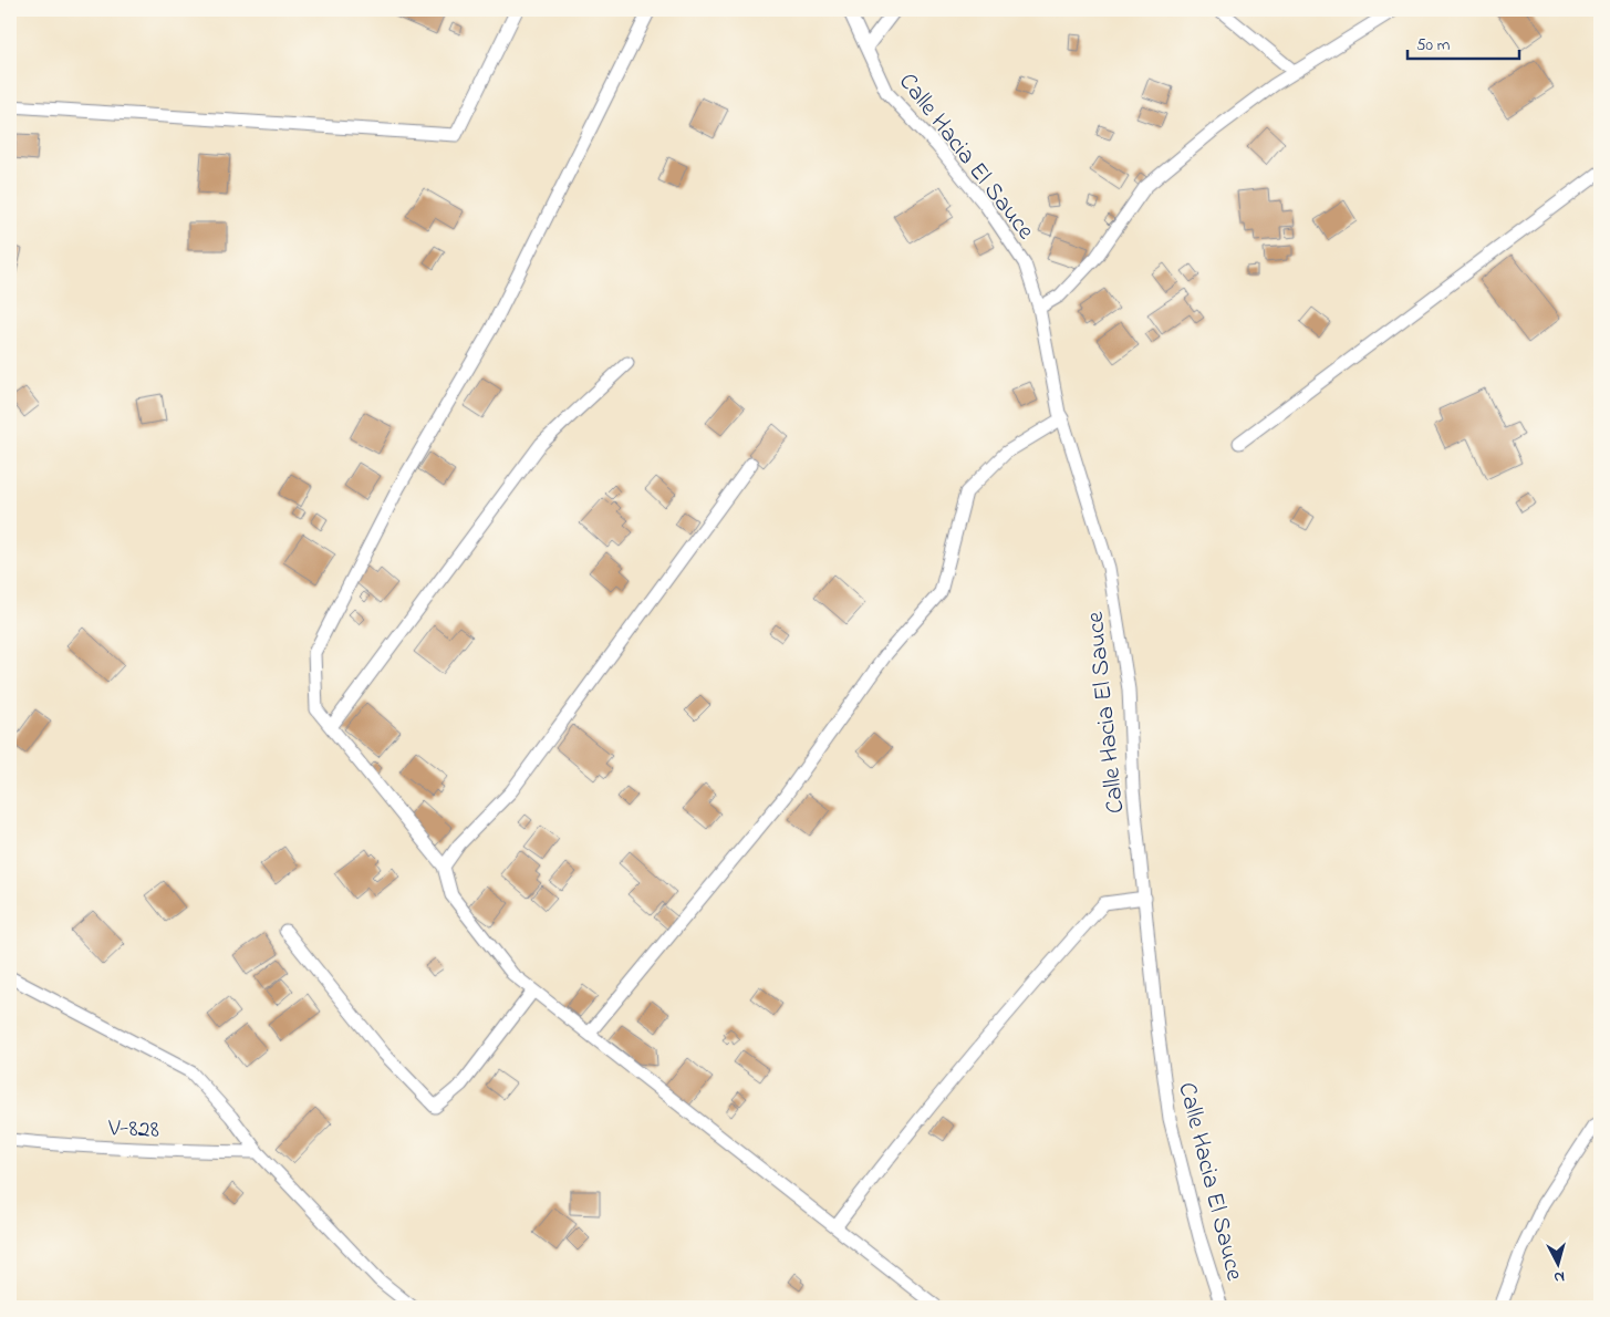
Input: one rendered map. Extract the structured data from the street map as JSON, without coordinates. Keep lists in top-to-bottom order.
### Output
{
  "streets": {
    "street": ["Calle Hacia El Sauce", "V-828"]
  },
  "scale_bar": "50 m",
  "north": "bottom"
}
